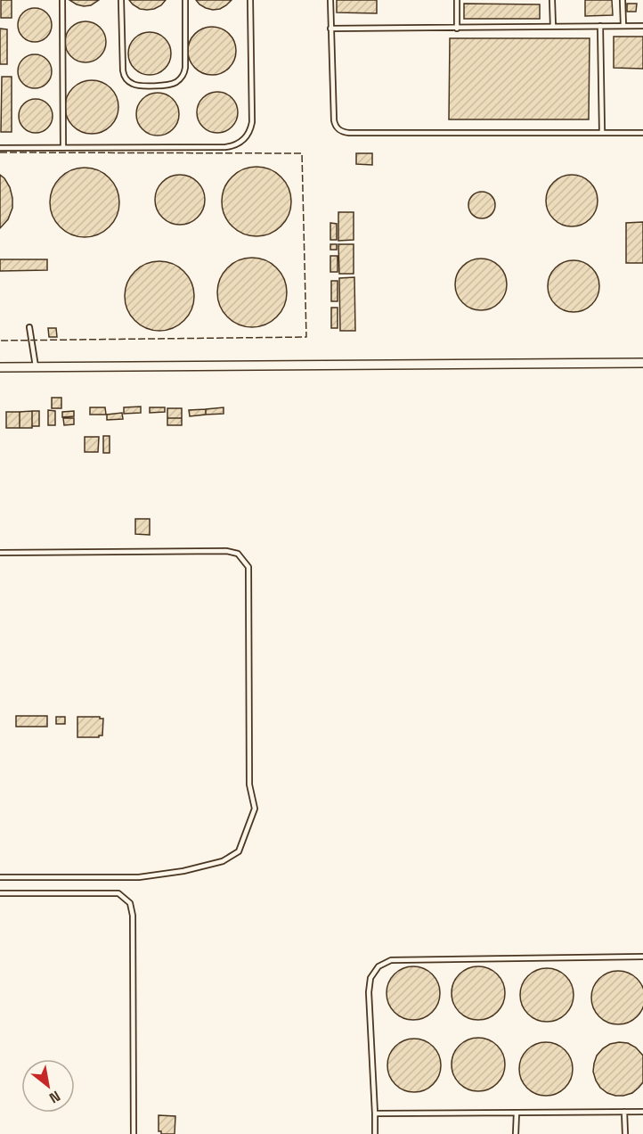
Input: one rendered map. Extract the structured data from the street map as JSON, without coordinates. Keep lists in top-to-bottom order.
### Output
{
  "north": "bottom right"
}
